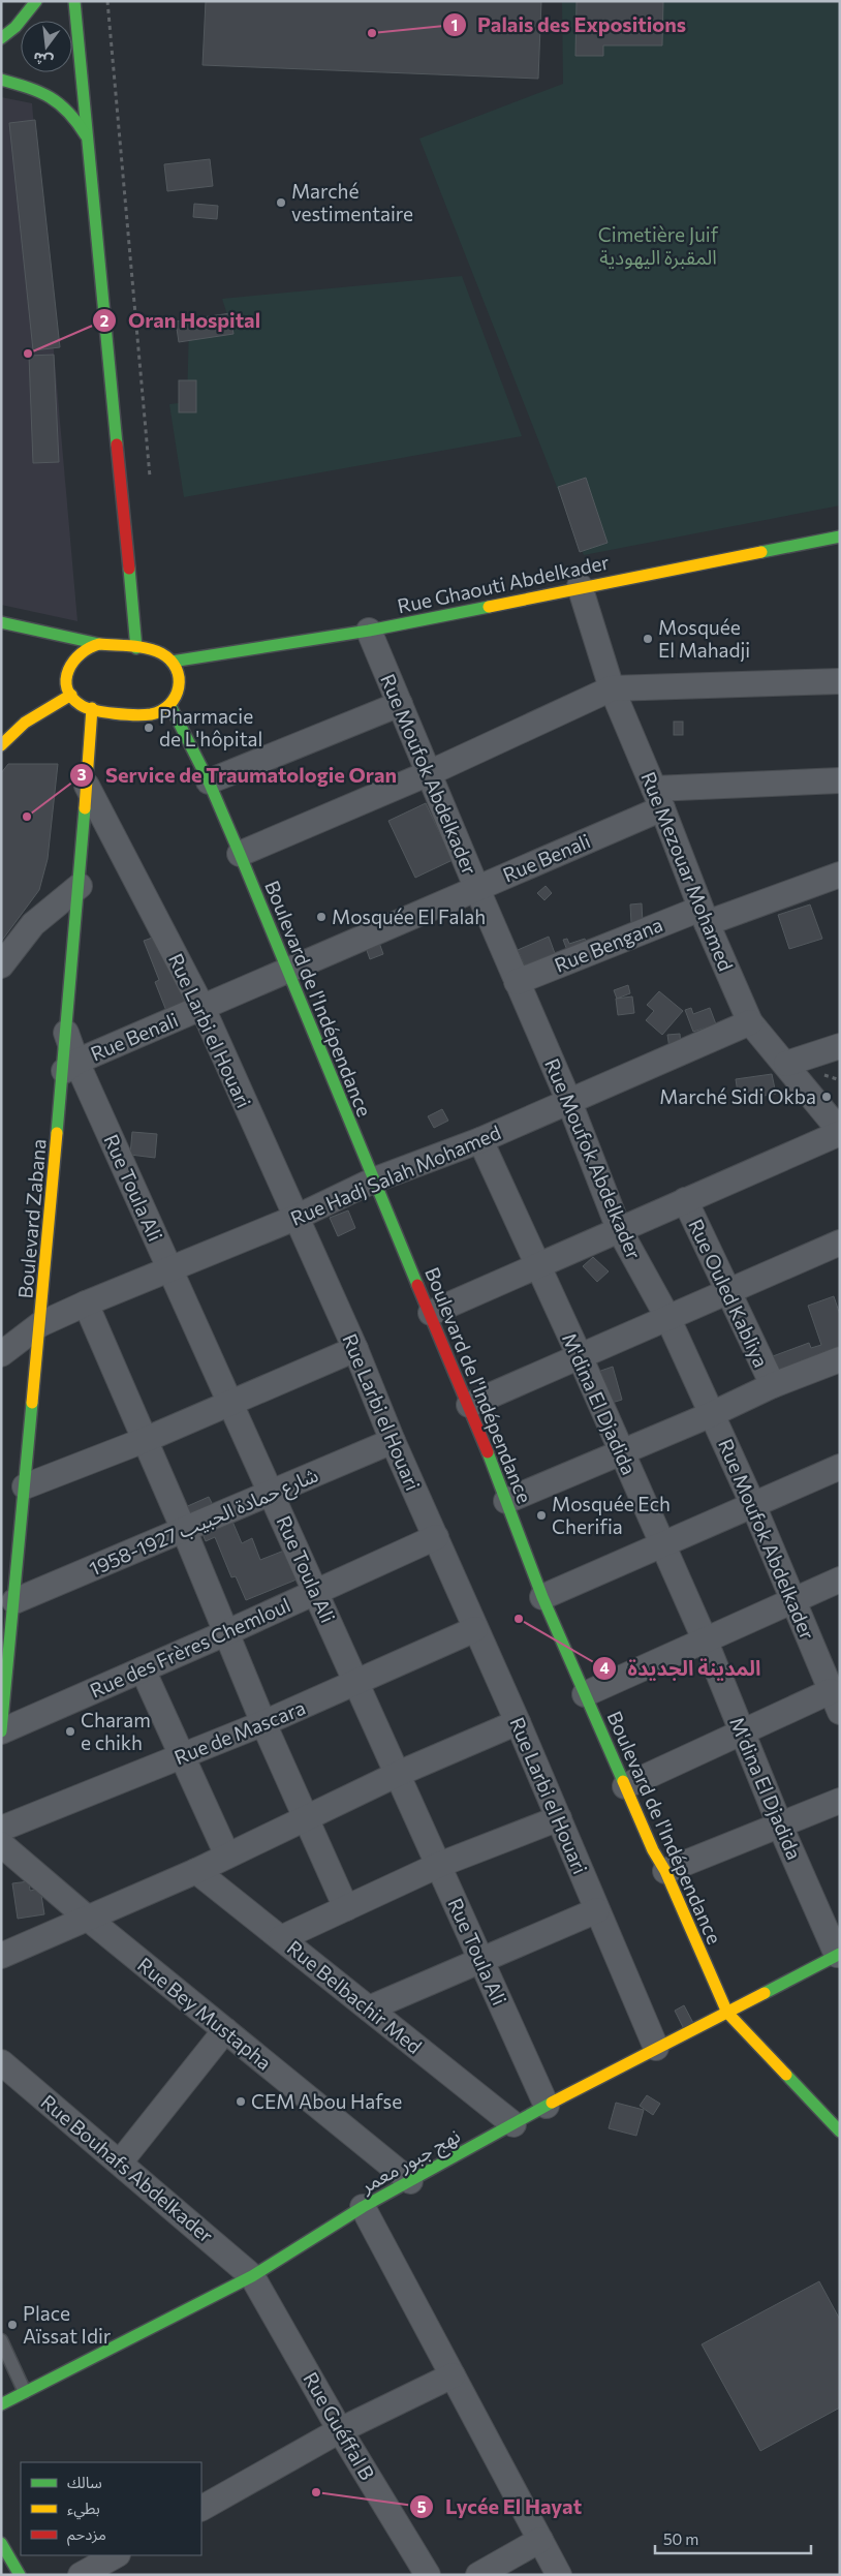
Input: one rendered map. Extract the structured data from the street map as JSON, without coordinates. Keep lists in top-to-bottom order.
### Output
{
  "streets": {
    "street": [
      "Rue Ghaouti Abdelkader",
      "Rue Moufok Abdelkader",
      "Rue Benali",
      "Rue Mezouar Mohamed",
      "Rue Bengana",
      "Boulevard de l'Indépendance",
      "Rue Larbi el Houari",
      "Rue Hadj Salah Mohamed",
      "Rue Toula Ali",
      "Boulevard Zabana",
      "Rue Ouled Kabliya",
      "M'dina El Djadida",
      "شارع حمادة الحبيب 1927-1958",
      "Rue des Frères Chemloul",
      "Rue de Mascara",
      "Rue Belbachir Med",
      "Rue Bey Mustapha",
      "نهج جبور معمر",
      "Rue Bouhafs Abdelkader",
      "Rue Guéffal B"
    ]
  },
  "crossings": [
    ["Rue Ghaouti Abdelkader", "Rue Moufok Abdelkader"],
    ["Rue Ghaouti Abdelkader", "Rue Mezouar Mohamed"],
    ["Rue Ghaouti Abdelkader", "Boulevard de l'Indépendance"],
    ["Rue Moufok Abdelkader", "Rue Benali"],
    ["Rue Moufok Abdelkader", "Rue Bengana"],
    ["Rue Moufok Abdelkader", "Rue Hadj Salah Mohamed"],
    ["Rue Benali", "Rue Mezouar Mohamed"],
    ["Rue Benali", "Boulevard de l'Indépendance"],
    ["Rue Benali", "Rue Larbi el Houari"],
    ["Rue Benali", "Rue Toula Ali"],
    ["Rue Benali", "Boulevard Zabana"],
    ["Rue Mezouar Mohamed", "Rue Bengana"],
    ["Rue Mezouar Mohamed", "Rue Hadj Salah Mohamed"],
    ["Boulevard de l'Indépendance", "Rue Hadj Salah Mohamed"],
    ["Boulevard de l'Indépendance", "نهج جبور معمر"],
    ["Rue Larbi el Houari", "Rue Hadj Salah Mohamed"],
    ["Rue Larbi el Houari", "شارع حمادة الحبيب 1927-1958"],
    ["Rue Larbi el Houari", "Rue des Frères Chemloul"],
    ["Rue Larbi el Houari", "Rue de Mascara"],
    ["Rue Larbi el Houari", "نهج جبور معمر"],
    ["Rue Hadj Salah Mohamed", "Rue Toula Ali"],
    ["Rue Hadj Salah Mohamed", "Boulevard Zabana"],
    ["Rue Hadj Salah Mohamed", "M'dina El Djadida"],
    ["Rue Toula Ali", "Boulevard Zabana"],
    ["Rue Toula Ali", "شارع حمادة الحبيب 1927-1958"],
    ["Rue Toula Ali", "Rue des Frères Chemloul"],
    ["Rue Toula Ali", "Rue de Mascara"],
    ["Rue Toula Ali", "نهج جبور معمر"],
    ["Boulevard Zabana", "شارع حمادة الحبيب 1927-1958"],
    ["Boulevard Zabana", "Rue des Frères Chemloul"],
    ["M'dina El Djadida", "نهج جبور معمر"],
    ["Rue Belbachir Med", "نهج جبور معمر"],
    ["Rue Bey Mustapha", "نهج جبور معمر"],
    ["نهج جبور معمر", "Rue Bouhafs Abdelkader"],
    ["نهج جبور معمر", "Rue Guéffal B"],
    ["Rue Bouhafs Abdelkader", "Rue Guéffal B"]
  ],
  "parks": ["Cimetière Juif المقبرة اليهودية"],
  "places": [
    "Palais des Expositions",
    "Marché vestimentaire",
    "Oran Hospital",
    "Mosquée El Mahadji",
    "Pharmacie de L'hôpital",
    "Service de Traumatologie Oran",
    "Mosquée El Falah",
    "Marché Sidi Okba",
    "Mosquée Ech Cherifia",
    "المدينة الجديدة",
    "Charam e chikh",
    "CEM Abou Hafse",
    "Place Aïssat Idir",
    "Lycée El Hayat"
  ],
  "legend": ["سالك", "بطيء", "مزدحم"],
  "scale_bar": "50 m",
  "north": "bottom"
}
